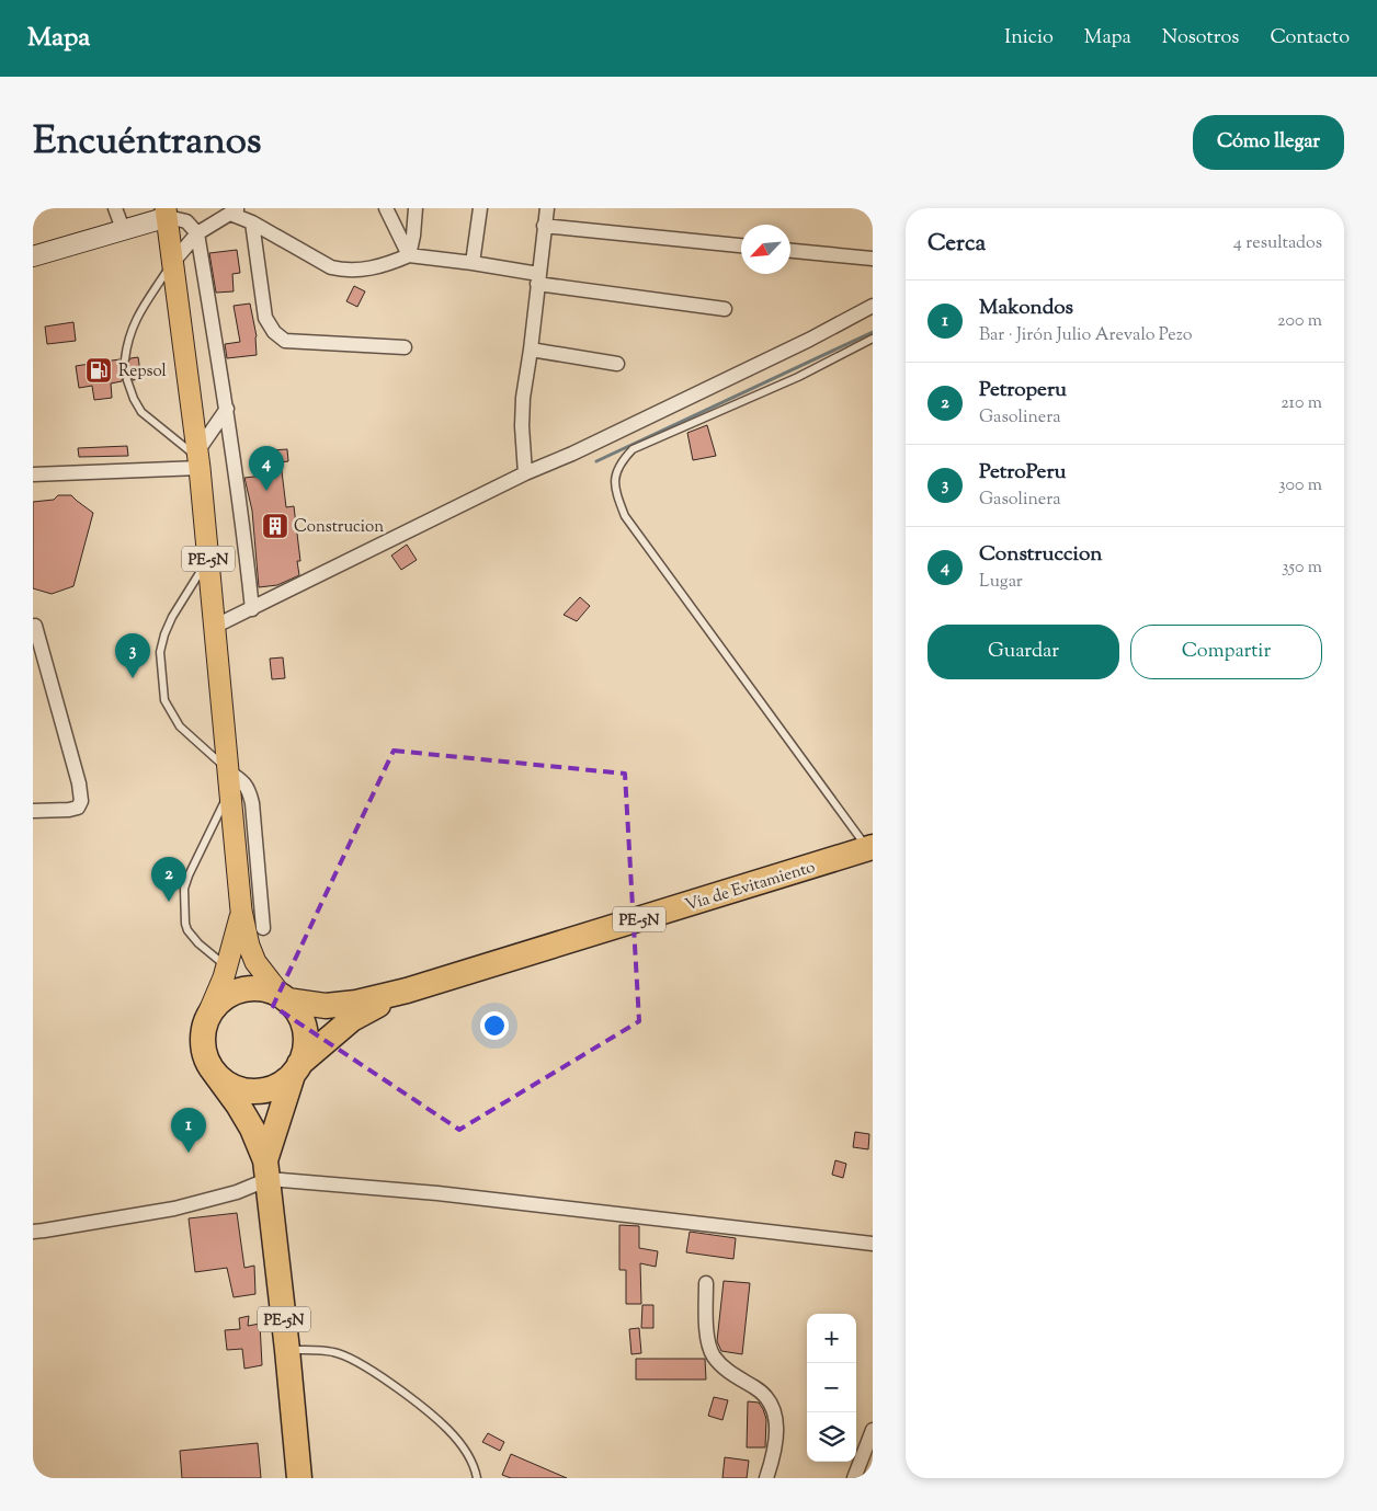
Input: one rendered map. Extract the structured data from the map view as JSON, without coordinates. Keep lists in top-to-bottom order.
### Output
{
  "streets": {
    "highway": ["PE-5N", "Vía de Evitamiento"]
  },
  "crossings": [
    ["PE-5N", "Vía de Evitamiento"]
  ],
  "places": {
    "fuel station": ["Repsol"],
    "building": ["Construcion"]
  },
  "north": "bottom left",
  "page": {
    "header": "Mapa",
    "nav": [
      "Inicio",
      "Mapa",
      "Nosotros",
      "Contacto"
    ],
    "title": "Encuéntranos",
    "buttons": [
      "Cómo llegar",
      ["Guardar", "Compartir"]
    ],
    "heading": ["Cerca", "4 resultados"],
    "list": [
      {
        "mark": "1",
        "name": "Makondos",
        "note": "Bar · Jirón Julio Arevalo Pezo",
        "value": "200 m"
      },
      {
        "mark": "2",
        "name": "Petroperu",
        "note": "Gasolinera",
        "value": "210 m"
      },
      {
        "mark": "3",
        "name": "PetroPeru",
        "note": "Gasolinera",
        "value": "300 m"
      },
      {
        "mark": "4",
        "name": "Construccion",
        "note": "Lugar",
        "value": "350 m"
      }
    ],
    "pins": [
      "4",
      "3",
      "2",
      "1"
    ],
    "map_buttons": ["+", "−"]
  }
}
